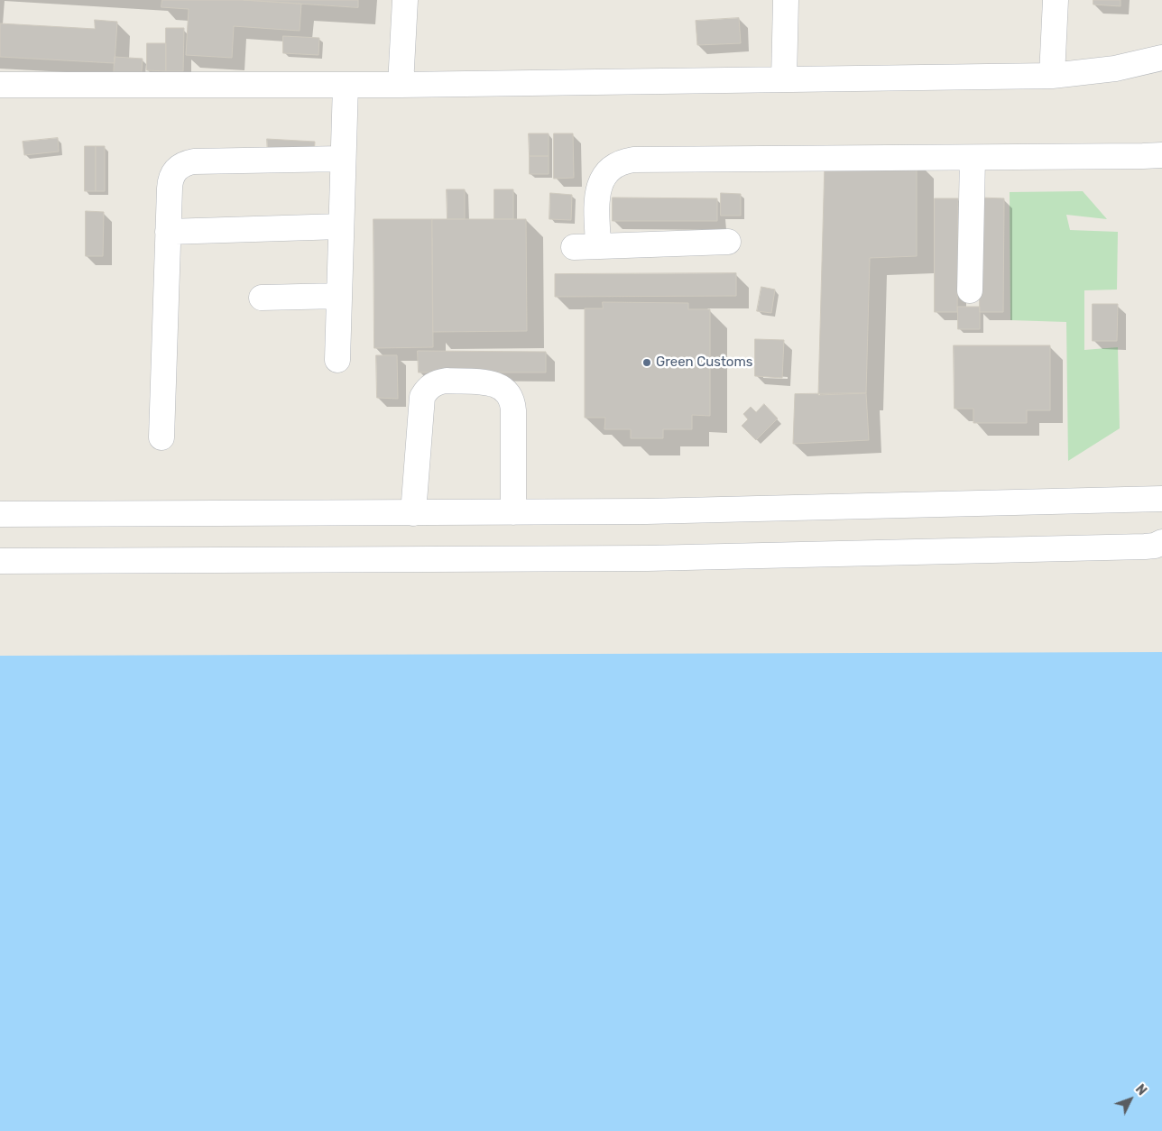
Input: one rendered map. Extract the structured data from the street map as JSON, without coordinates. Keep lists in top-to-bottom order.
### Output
{
  "places": ["Green Customs"],
  "north": "top right"
}
